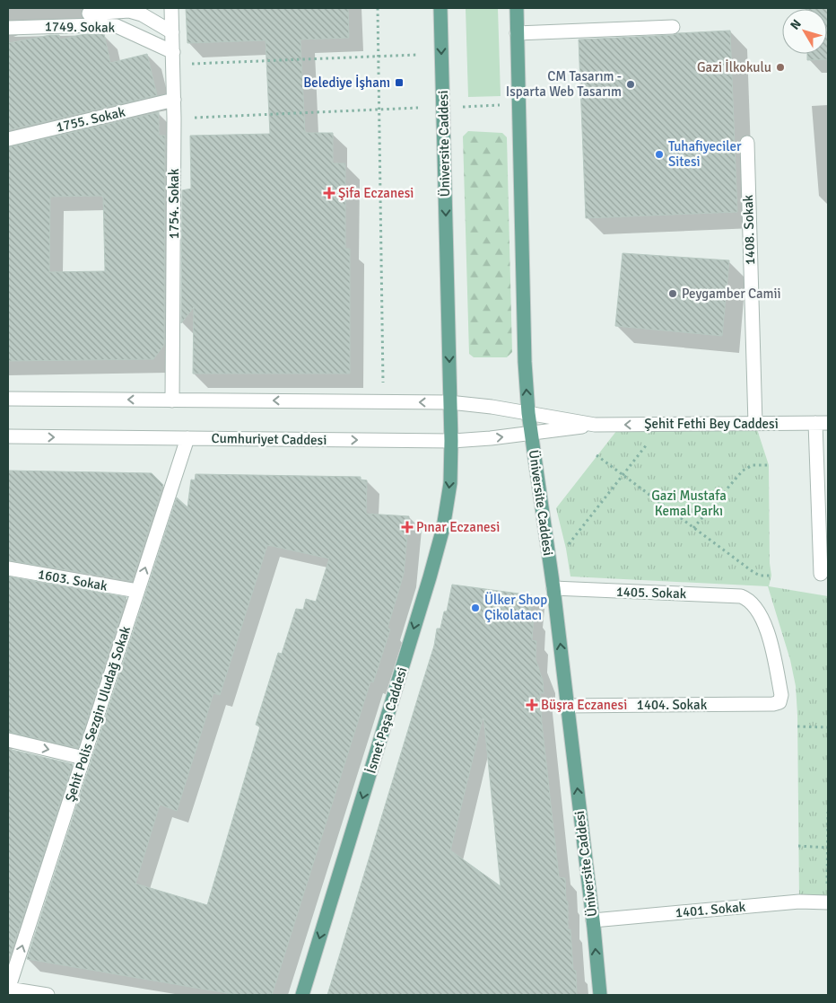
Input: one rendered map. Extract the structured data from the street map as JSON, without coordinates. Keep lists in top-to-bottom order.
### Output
{
  "streets": {
    "main road": ["Üniversite Caddesi", "İsmet Paşa Caddesi"],
    "street": [
      "1749. Sokak",
      "1755. Sokak",
      "1754. Sokak",
      "1408. Sokak",
      "Şehit Fethi Bey Caddesi",
      "Cumhuriyet Caddesi",
      "1603. Sokak",
      "1405. Sokak",
      "1404. Sokak",
      "Şehit Polis Sezgin Uludağ Sokak",
      "1401. Sokak"
    ]
  },
  "crossings": [
    ["1749. Sokak", "1754. Sokak"],
    ["1755. Sokak", "1754. Sokak"],
    ["Üniversite Caddesi", "Şehit Fethi Bey Caddesi"],
    ["Üniversite Caddesi", "Cumhuriyet Caddesi"],
    ["Üniversite Caddesi", "1405. Sokak"],
    ["Üniversite Caddesi", "1404. Sokak"],
    ["Üniversite Caddesi", "İsmet Paşa Caddesi"],
    ["Üniversite Caddesi", "1401. Sokak"],
    ["1408. Sokak", "Şehit Fethi Bey Caddesi"],
    ["Şehit Fethi Bey Caddesi", "Cumhuriyet Caddesi"],
    ["Cumhuriyet Caddesi", "Şehit Polis Sezgin Uludağ Sokak"],
    ["Cumhuriyet Caddesi", "İsmet Paşa Caddesi"],
    ["1603. Sokak", "Şehit Polis Sezgin Uludağ Sokak"],
    ["1405. Sokak", "1404. Sokak"]
  ],
  "one_way": ["Şehit Polis Sezgin Uludağ Sokak", "İsmet Paşa Caddesi"],
  "parks": ["Gazi Mustafa Kemal Parkı"],
  "places": {
    "other": [
      "Gazi İlkokulu",
      "CM Tasarım - Isparta Web Tasarım",
      "Tuhafiyeciler Sitesi",
      "Peygamber Camii",
      "Ülker Shop Çikolatacı"
    ],
    "transit": ["Belediye İşhanı"],
    "health": ["Şifa Eczanesi", "Pınar Eczanesi", "Büşra Eczanesi"]
  },
  "north": "top left"
}
